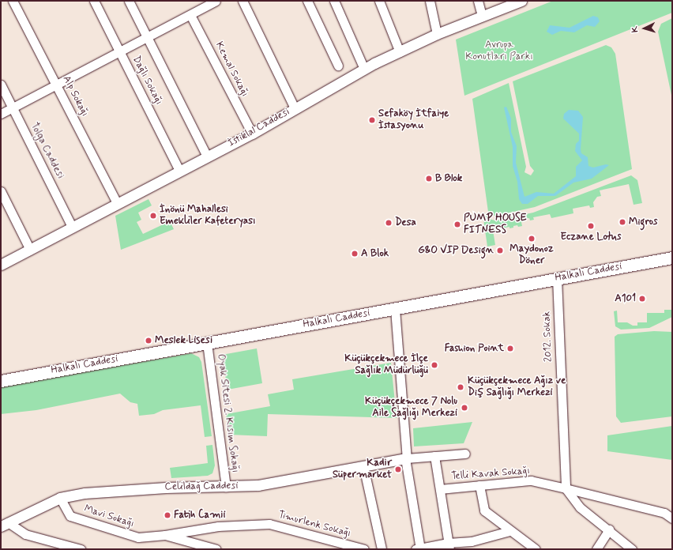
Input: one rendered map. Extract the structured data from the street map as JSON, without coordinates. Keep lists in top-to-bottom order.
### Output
{
  "streets": {
    "main road": ["Halkalı Caddesi"],
    "street": [
      "Kemal Sokağı",
      "Dağlı Sokağı",
      "Alp Sokağı",
      "İstiklal Caddesi",
      "Tolga Caddesi",
      "2012. Sokak",
      "Oyak Sitesi 2. Kısım Sokağı",
      "Telli Kavak Sokağı",
      "Celildağ Caddesi",
      "Mavi Sokağı",
      "Timurlenk Sokağı"
    ]
  },
  "crossings": [
    ["Kemal Sokağı", "İstiklal Caddesi"],
    ["Dağlı Sokağı", "İstiklal Caddesi"],
    ["Alp Sokağı", "İstiklal Caddesi"],
    ["İstiklal Caddesi", "Tolga Caddesi"],
    ["Halkalı Caddesi", "2012. Sokak"],
    ["Halkalı Caddesi", "Oyak Sitesi 2. Kısım Sokağı"],
    ["2012. Sokak", "Telli Kavak Sokağı"],
    ["Oyak Sitesi 2. Kısım Sokağı", "Celildağ Caddesi"],
    ["Celildağ Caddesi", "Mavi Sokağı"],
    ["Mavi Sokağı", "Timurlenk Sokağı"]
  ],
  "parks": ["Avrupa Konutları Parkı"],
  "places": [
    "Sefaköy İtfaiye İstasyonu",
    "B Blok",
    "İnönü Mahallesi Emekliler Kafeteryası",
    "Migros",
    "Desa",
    "PUMP HOUSE FITNESS",
    "Eczane Lotus",
    "Maydonoz Döner",
    "G&O VIP Design",
    "A Blok",
    "A101",
    "Meslek Lisesi",
    "Fashion Point",
    "Küçükçekmece İlçe Sağlık Müdürlüğü",
    "Küçükçekmece Ağız ve Diş Sağlığı Merkezi",
    "Küçükçekmece 7 Nolu Aile Sağlığı Merkezi",
    "Kadir Süpermarket",
    "Fatih Camii"
  ],
  "north": "left"
}
